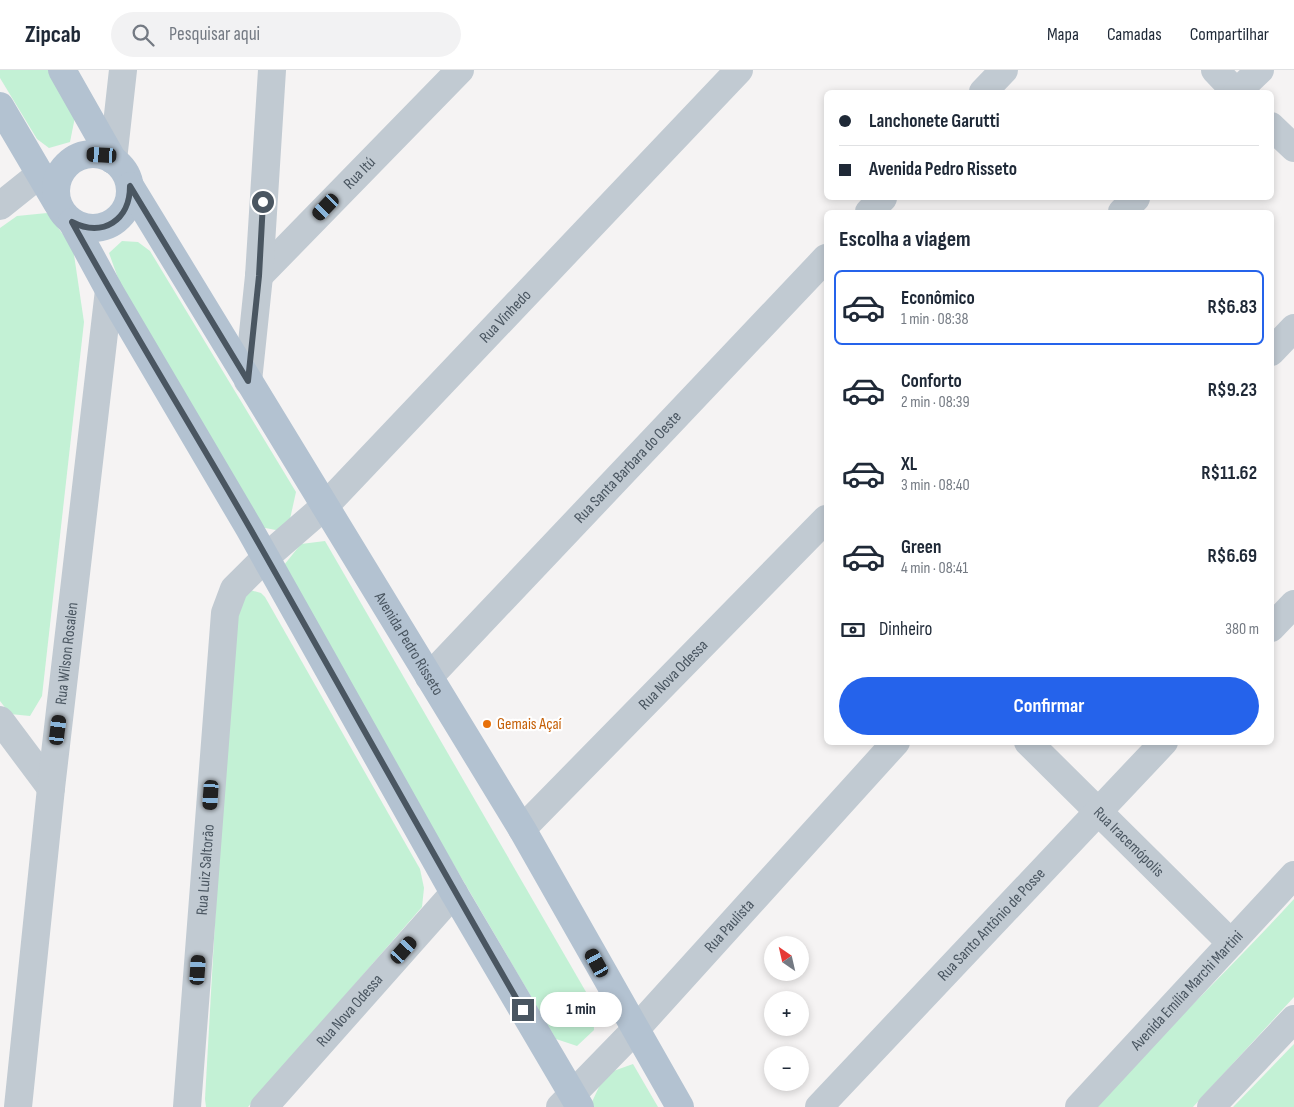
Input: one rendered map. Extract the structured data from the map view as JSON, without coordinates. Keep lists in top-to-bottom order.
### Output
{
  "streets": {
    "main road": ["Avenida Pedro Risseto"],
    "street": [
      "Rua Itú",
      "Rua Vinhedo",
      "Rua Santa Barbara do Oeste",
      "Rua Wilson Rosalen",
      "Rua Nova Odessa",
      "Rua Iracemópolis",
      "Rua Luiz Saltorão",
      "Rua Santo Antônio de Posse",
      "Rua Paulista",
      "Avenida Emília Marchi Martini"
    ]
  },
  "crossings": [
    ["Rua Vinhedo", "Avenida Pedro Risseto"],
    ["Rua Vinhedo", "Rua Luiz Saltorão"],
    ["Rua Santa Barbara do Oeste", "Avenida Pedro Risseto"],
    ["Avenida Pedro Risseto", "Rua Nova Odessa"],
    ["Avenida Pedro Risseto", "Rua Paulista"],
    ["Rua Iracemópolis", "Rua Santo Antônio de Posse"],
    ["Rua Iracemópolis", "Avenida Emília Marchi Martini"]
  ],
  "places": ["Gemais Açaí"],
  "north": "top left",
  "page": {
    "header": "Zipcab",
    "search": "Pesquisar aqui",
    "nav": ["Mapa", "Camadas", "Compartilhar"],
    "banner": ["Lanchonete Garutti", "Avenida Pedro Risseto"],
    "heading": "Escolha a viagem",
    "list": [
      {
        "name": "Econômico",
        "note": "1 min · 08:38",
        "value": "R$6.83"
      },
      {
        "name": "Conforto",
        "note": "2 min · 08:39",
        "value": "R$9.23"
      },
      {
        "name": "XL",
        "note": "3 min · 08:40",
        "value": "R$11.62"
      },
      {
        "name": "Green",
        "note": "4 min · 08:41",
        "value": "R$6.69"
      }
    ],
    "pay": ["Dinheiro", "380 m"],
    "buttons": "Confirmar",
    "map_buttons": ["+", "−"],
    "bubble": "1 min"
  }
}
